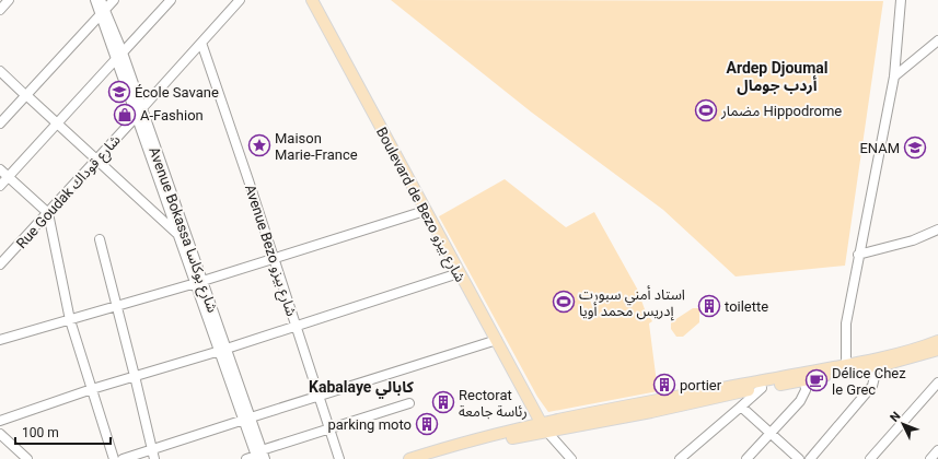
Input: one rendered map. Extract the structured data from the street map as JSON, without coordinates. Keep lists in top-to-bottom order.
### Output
{
  "streets": {
    "main road": ["Boulevard de Bezo شارع بيزو"],
    "street": ["Rue Goudak شارع قوداك", "Avenue Bokassa شارع بوكاسا", "Avenue Bezo شارع بيزو"]
  },
  "crossings": [
    ["Rue Goudak شارع قوداك", "Avenue Bokassa شارع بوكاسا"]
  ],
  "districts": ["Ardep Djoumal أردب جومال", "Kabalaye كابالي"],
  "places": {
    "school or university": ["École Savane", "ENAM"],
    "sports": ["مضمار Hippodrome", "استاد أمني سبورت إدريس محمد أويا"],
    "shop": ["A-Fashion"],
    "place": ["Maison Marie-France"],
    "building": [
      "toilette",
      "portier",
      "Rectorat رئاسة جامعة",
      "parking moto"
    ],
    "cafe": ["Délice Chez le Grec"]
  },
  "scale_bar": "100 m",
  "north": "top left"
}
